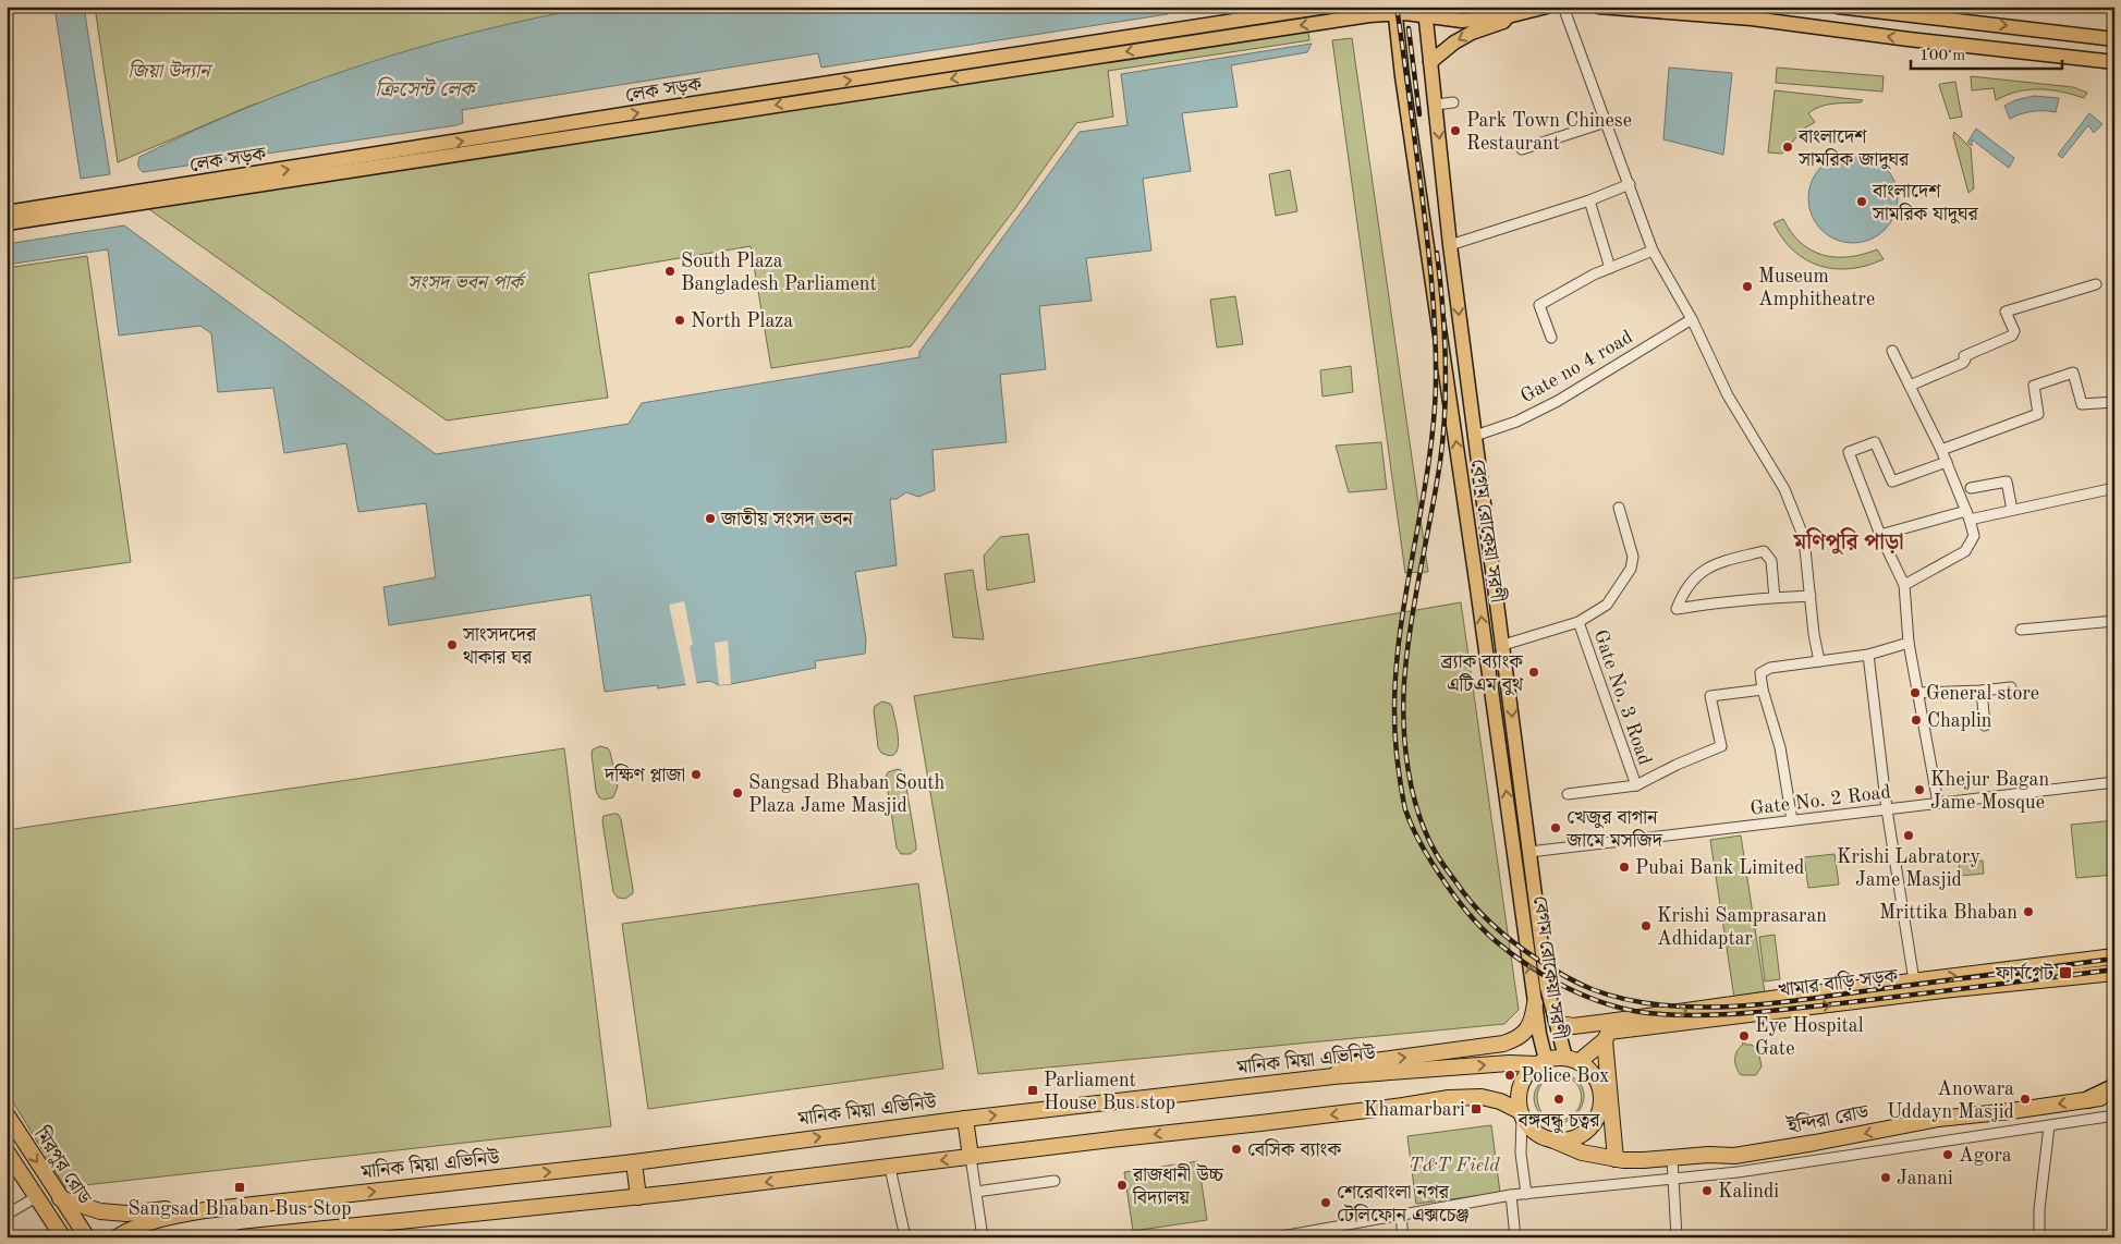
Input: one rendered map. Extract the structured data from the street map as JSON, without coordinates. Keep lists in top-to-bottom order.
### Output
{
  "streets": {
    "highway": [
      "খামার বাড়ি সড়ক",
      "মানিক মিয়া এভিনিউ",
      "ইন্দিরা রোড",
      "মিরপুর রোড"
    ],
    "main road": ["লেক সড়ক", "বেগম রোকেয়া সরণী"],
    "street": ["Gate no 4 road", "Gate No. 3 Road", "Gate No. 2 Road"]
  },
  "crossings": [
    ["Gate no 4 road", "বেগম রোকেয়া সরণী"],
    ["বেগম রোকেয়া সরণী", "Gate No. 3 Road"],
    ["বেগম রোকেয়া সরণী", "Gate No. 2 Road"],
    ["বেগম রোকেয়া সরণী", "খামার বাড়ি সড়ক"],
    ["বেগম রোকেয়া সরণী", "মানিক মিয়া এভিনিউ"],
    ["বেগম রোকেয়া সরণী", "ইন্দিরা রোড"],
    ["খামার বাড়ি সড়ক", "মানিক মিয়া এভিনিউ"],
    ["খামার বাড়ি সড়ক", "ইন্দিরা রোড"],
    ["মানিক মিয়া এভিনিউ", "ইন্দিরা রোড"],
    ["মানিক মিয়া এভিনিউ", "মিরপুর রোড"]
  ],
  "districts": ["মণিপুরি পাড়া"],
  "water": ["ক্রিসেন্ট লেক"],
  "parks": ["জিয়া উদ্যান", "সংসদ ভবন পার্ক", "T&T Field"],
  "places": {
    "other": [
      "Park Town Chinese Restaurant",
      "বাংলাদেশ সামরিক জাদুঘর",
      "বাংলাদেশ সামরিক যাদুঘর",
      "South Plaza Bangladesh Parliament",
      "Museum Amphitheatre",
      "North Plaza",
      "জাতীয় সংসদ ভবন",
      "সাংসদদের থাকার ঘর",
      "ব্র্যাক ব্যাংক এটিএম বুথ",
      "General store",
      "Chaplin",
      "দক্ষিণ প্লাজা",
      "Khejur Bagan Jame Mosque",
      "Sangsad Bhaban South Plaza Jame Masjid",
      "খেজুর বাগান জামে মসজিদ",
      "Krishi Labratory Jame Masjid",
      "Pubai Bank Limited",
      "Mrittika Bhaban",
      "Krishi Samprasaran Adhidaptar",
      "Eye Hospital Gate",
      "Police Box",
      "বঙ্গবন্ধু চত্বর",
      "Anowara Uddayn Masjid",
      "বেসিক ব্যাংক",
      "Agora",
      "Janani",
      "রাজধানী উচ্চ বিদ্যালয়",
      "Kalindi",
      "শেরেবাংলা নগর টেলিফোন এক্সচেঞ্জ"
    ],
    "transit": [
      "ফার্মগেট",
      "Parliament House Bus stop",
      "Khamarbari",
      "Sangsad Bhaban Bus Stop"
    ]
  },
  "scale_bar": "100 m"
}
